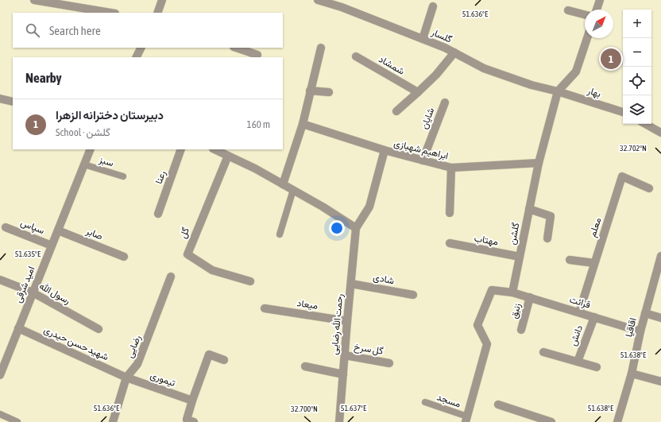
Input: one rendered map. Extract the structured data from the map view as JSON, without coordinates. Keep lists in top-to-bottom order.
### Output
{
  "streets": {
    "street": [
      "گلسار",
      "شمشاد",
      "بهار",
      "شایان",
      "ابراهیم شهبازی",
      "رعنا",
      "سپاس",
      "معلم",
      "گل",
      "صابر",
      "گلشن",
      "مهتاب",
      "شادی",
      "امید شرقی",
      "رسول الله",
      "قرائت",
      "میعاد",
      "زنبق",
      "رحمت الله رضایی",
      "اقاقیا",
      "دانش",
      "شهید حسن حیدری",
      "رضایی",
      "گل سرخ",
      "تیموری"
    ],
    "lane": ["سبز", "مسجد"]
  },
  "crossings": [
    ["گلسار", "بهار"],
    ["گلسار", "گلشن"],
    ["بهار", "گلشن"],
    ["شایان", "ابراهیم شهبازی"],
    ["ابراهیم شهبازی", "گلشن"],
    ["ابراهیم شهبازی", "رحمت الله رضایی"],
    ["سبز", "امید شرقی"],
    ["سپاس", "امید شرقی"],
    ["معلم", "قرائت"],
    ["صابر", "امید شرقی"],
    ["گلشن", "مهتاب"],
    ["گلشن", "قرائت"],
    ["شادی", "رحمت الله رضایی"],
    ["امید شرقی", "رسول الله"],
    ["امید شرقی", "شهید حسن حیدری"],
    ["قرائت", "زنبق"],
    ["قرائت", "اقاقیا"],
    ["قرائت", "دانش"],
    ["میعاد", "رحمت الله رضایی"],
    ["رحمت الله رضایی", "گل سرخ"],
    ["شهید حسن حیدری", "رضایی"],
    ["شهید حسن حیدری", "تیموری"],
    ["رضایی", "تیموری"]
  ],
  "north": "top right",
  "page": {
    "map_buttons": ["+", "−"],
    "search": "Search here",
    "pins": "1",
    "heading": "Nearby",
    "list": [
      {
        "mark": "1",
        "name": "دبيرستان دخترانه الزهرا",
        "note": "School · گلشن",
        "value": "160 m"
      }
    ]
  },
  "coordinates": [
    "51.636°E",
    "32.702°N",
    "51.635°E",
    "51.638°E",
    "51.637°E",
    "32.700°N"
  ]
}
